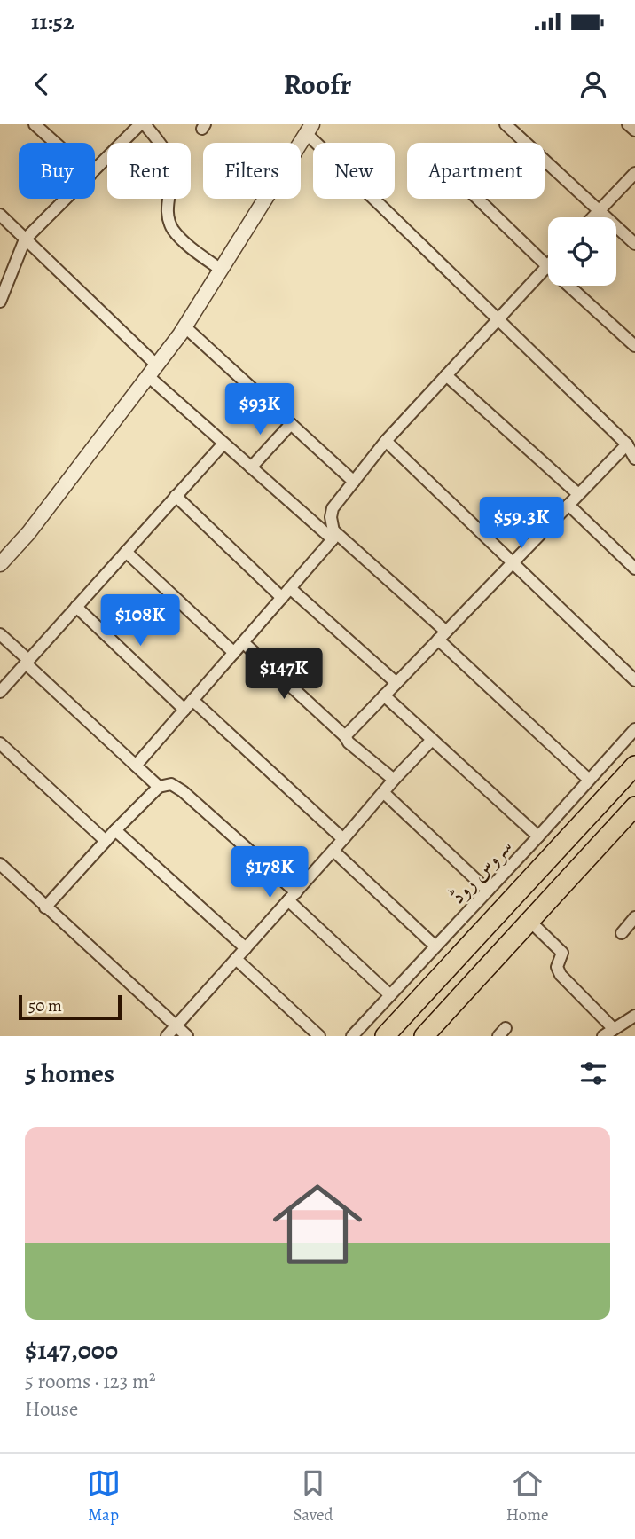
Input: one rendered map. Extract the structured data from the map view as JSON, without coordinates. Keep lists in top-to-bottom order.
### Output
{
  "streets": {
    "street": ["سروس روڈ"]
  },
  "scale_bar": "50 m",
  "page": {
    "status": "11:52",
    "header": "Roofr",
    "chip": [
      "Buy",
      "Rent",
      "Filters",
      "New",
      "Apartment"
    ],
    "price": [
      "$93K",
      "$59.3K",
      "$108K",
      "$147K",
      "$178K"
    ],
    "scale": "50 m",
    "heading": "5 homes",
    "list": [
      {
        "name": "$147,000",
        "note": "5 rooms · 123 m² · House"
      }
    ],
    "tabs": ["Map", "Saved", "Home"]
  }
}
